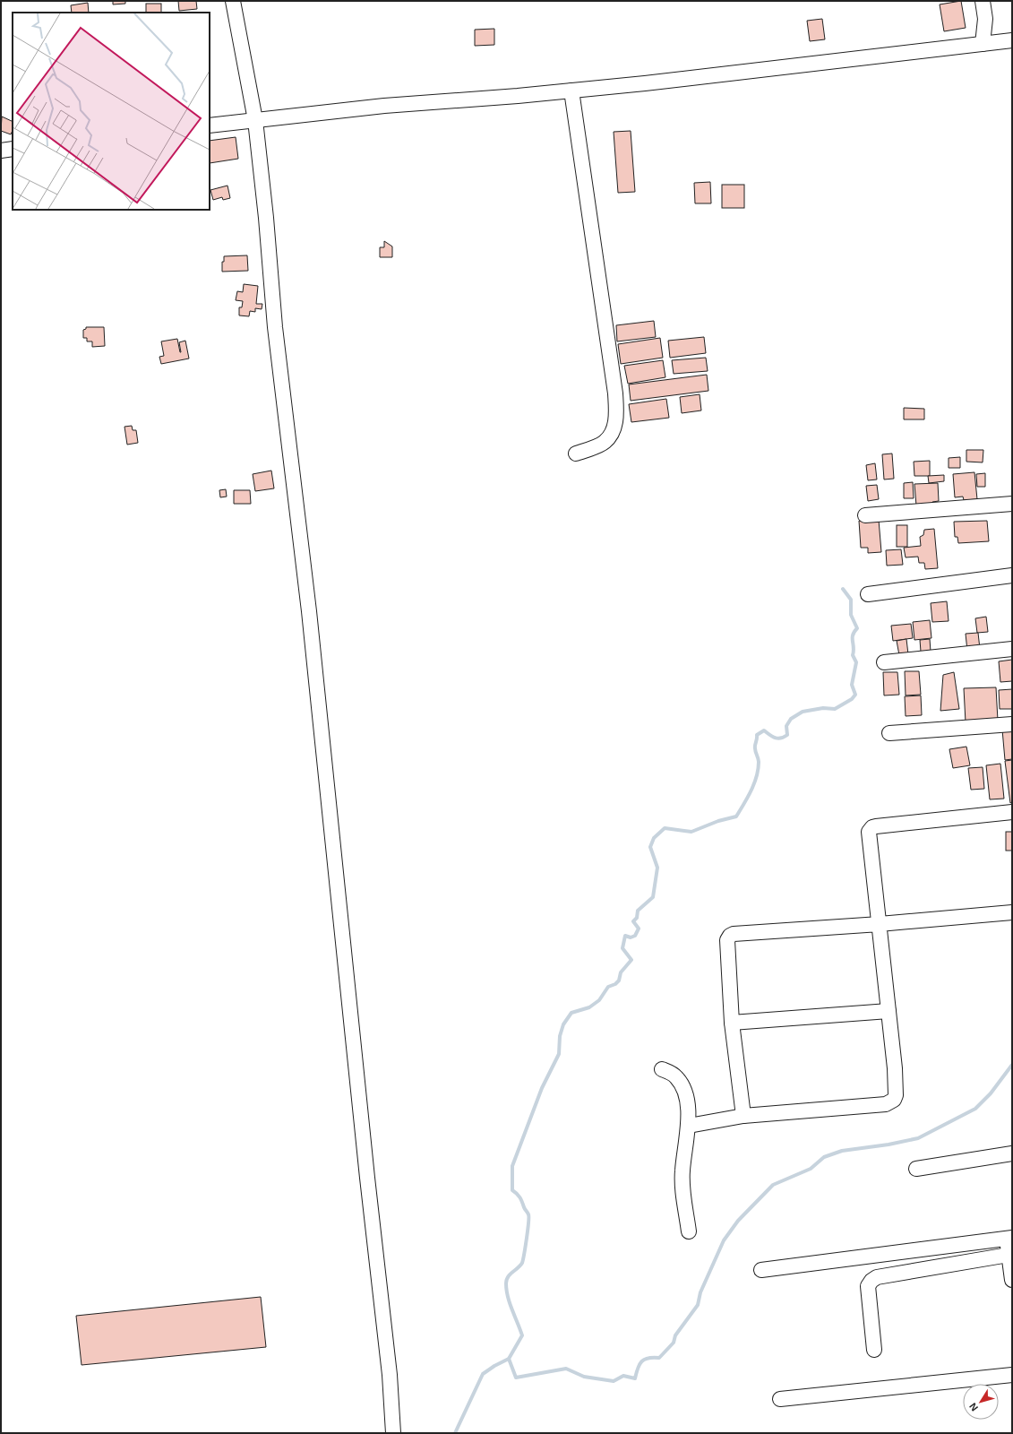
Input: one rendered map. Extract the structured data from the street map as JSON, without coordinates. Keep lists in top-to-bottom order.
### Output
{
  "north": "bottom left"
}
